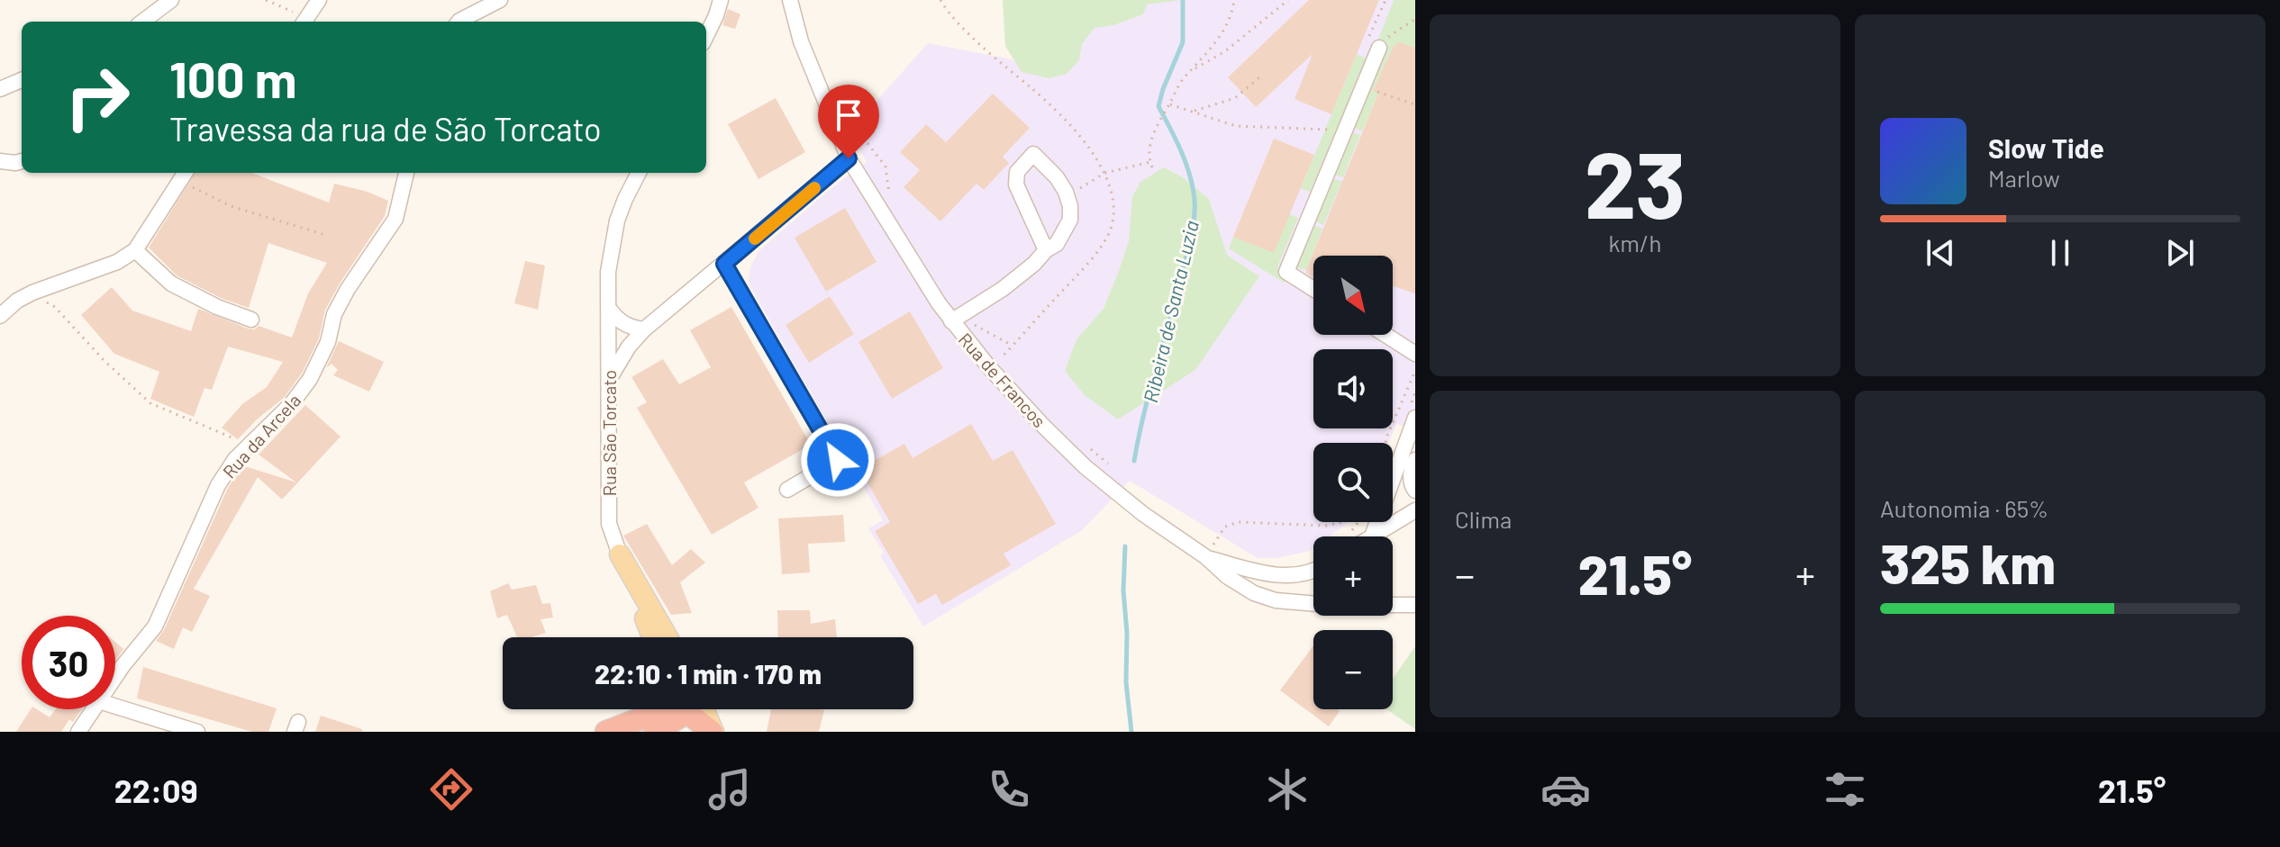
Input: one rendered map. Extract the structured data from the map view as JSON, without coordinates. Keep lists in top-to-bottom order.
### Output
{
  "streets": {
    "main road": ["Rua São Torcato"],
    "street": ["Rua de Francos", "Rua da Arcela"]
  },
  "water": ["Ribeira de Santa Luzia"],
  "north": "bottom right",
  "page": {
    "tile": [
      ["23", "km/h"],
      "Clima",
      ["Autonomia · 65%", "325 km"]
    ],
    "turn": ["100 m", "Travessa da rua de São Torcato"],
    "song": ["Slow Tide", "Marlow"],
    "map_buttons": ["+", "−"],
    "heat": ["−", "21.5°", "+"],
    "limit": "30",
    "trip": "22:10 · 1 min · 170 m",
    "tabs": ["22:09", "21.5°"]
  }
}
